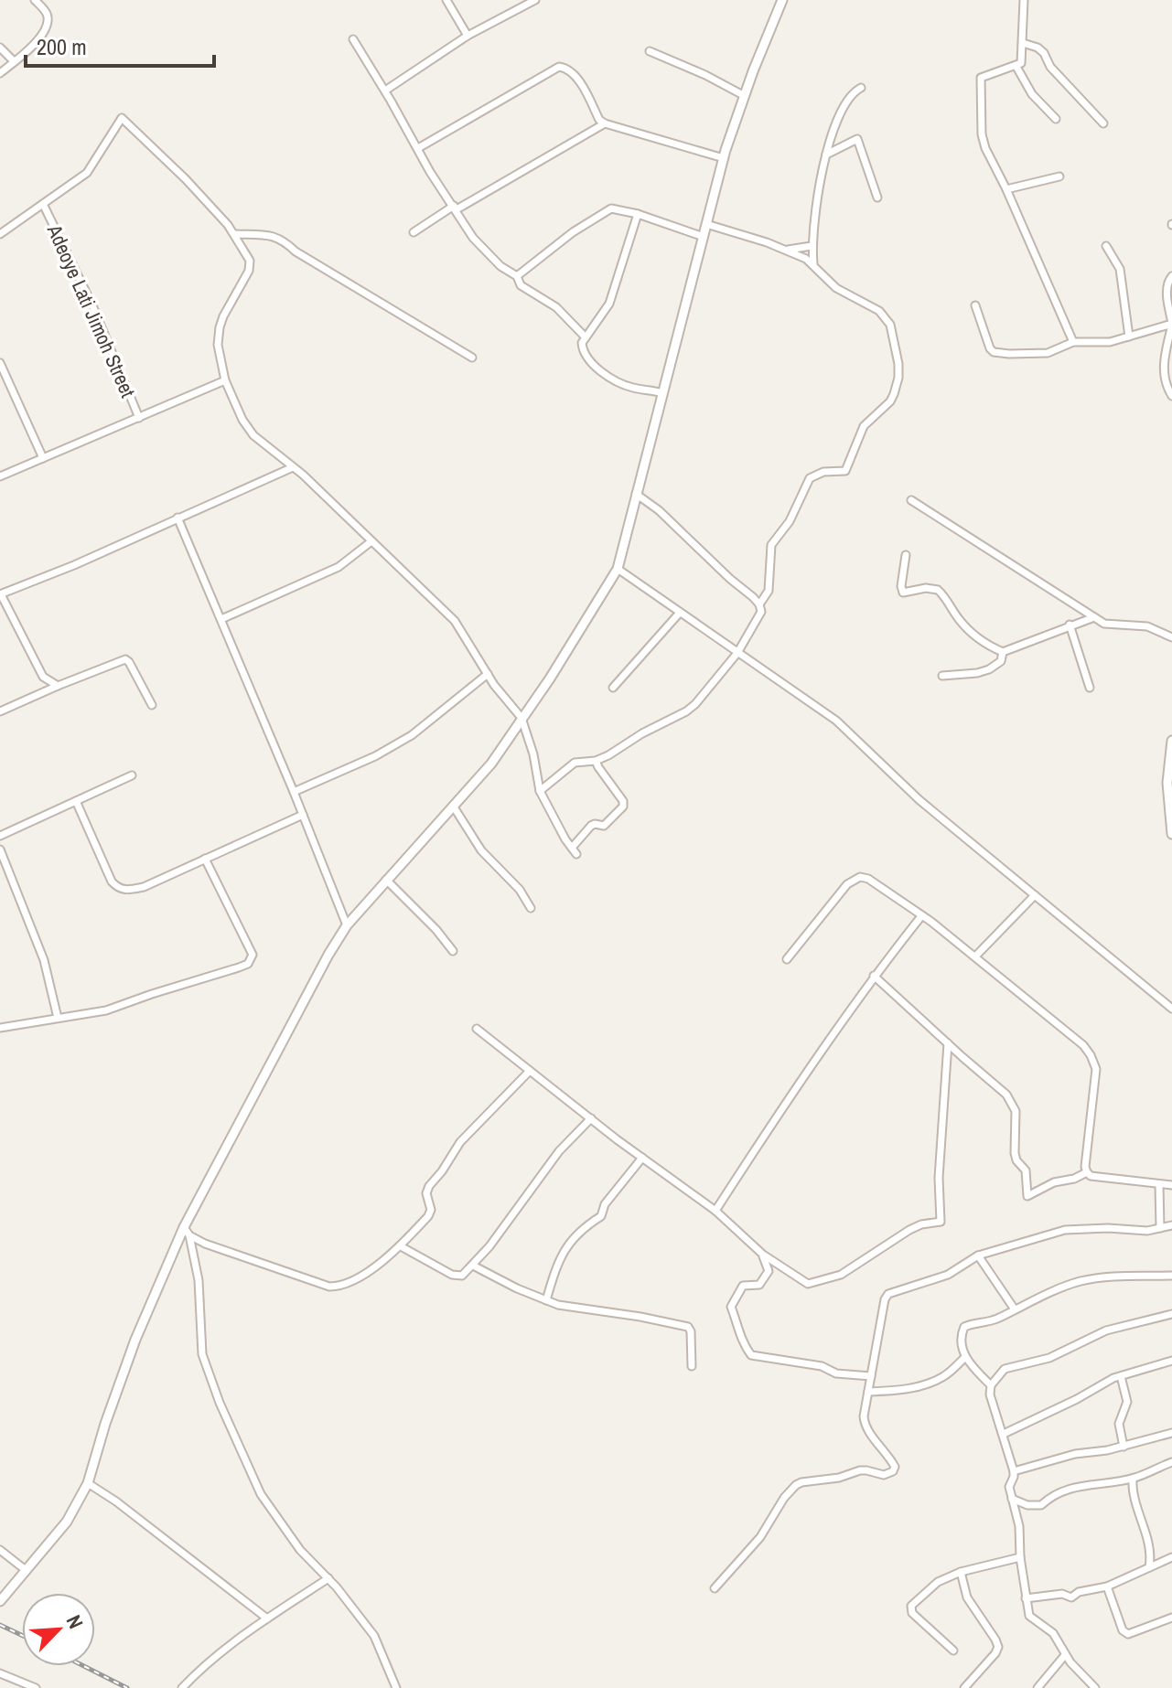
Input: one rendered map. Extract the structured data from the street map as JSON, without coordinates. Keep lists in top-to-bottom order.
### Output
{
  "streets": {
    "street": ["Adeoye Lati Jimoh Street"]
  },
  "scale_bar": "200 m",
  "north": "top right"
}
